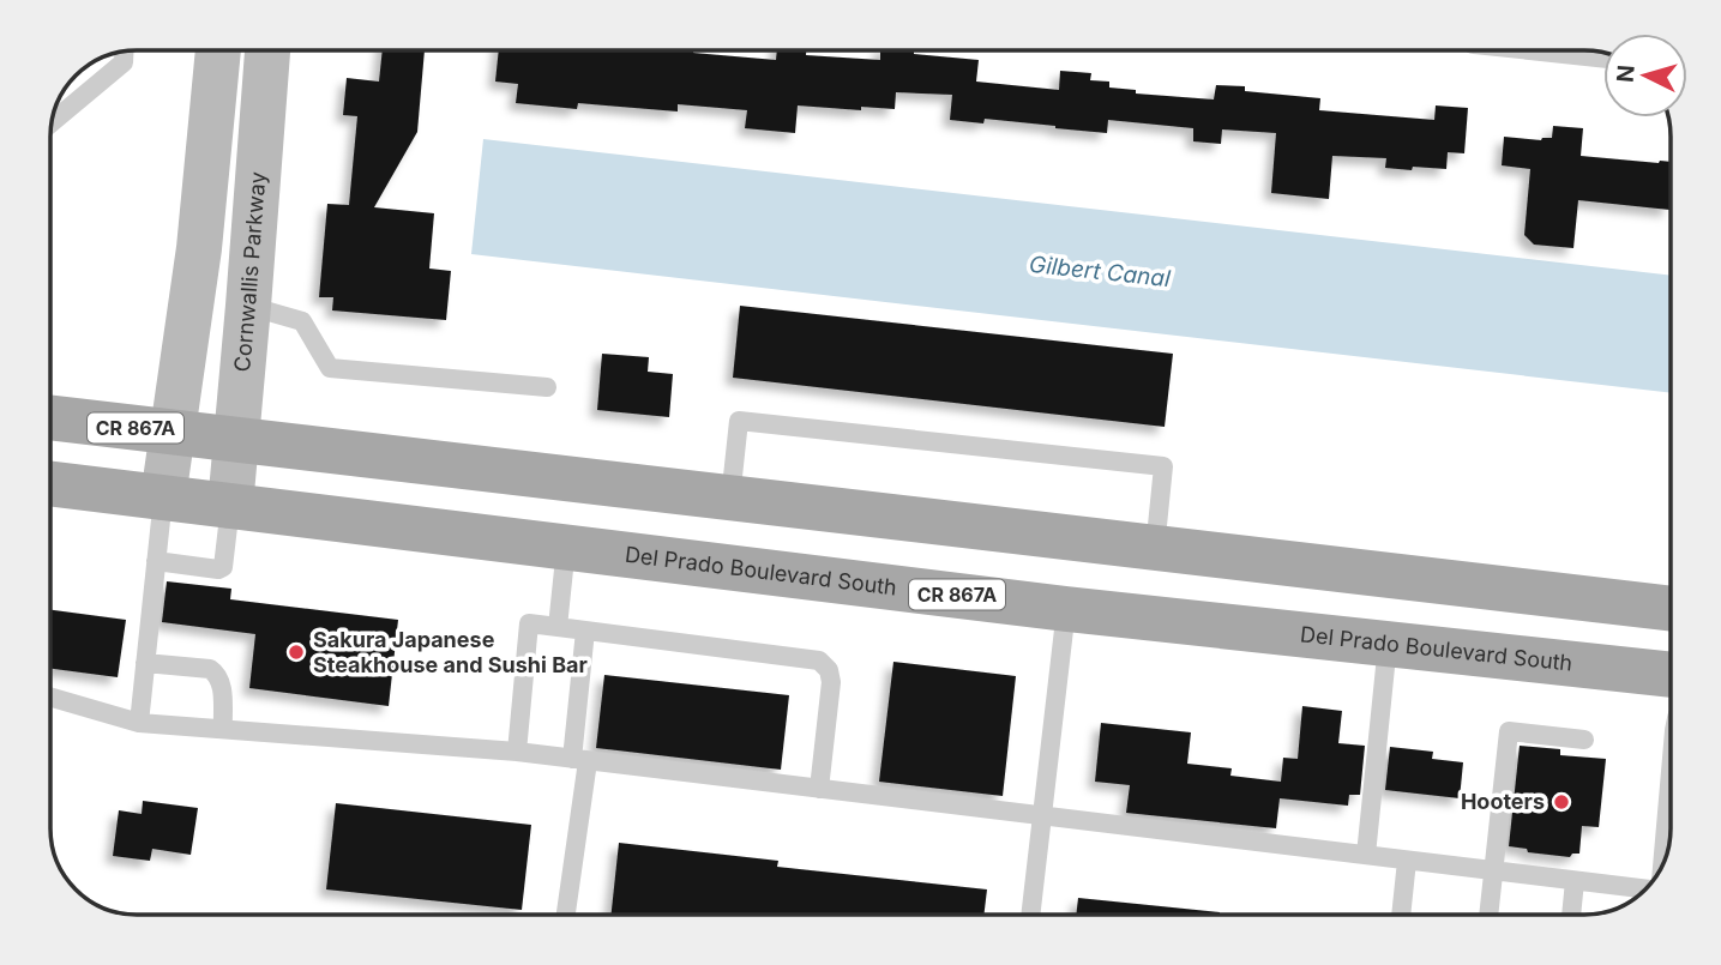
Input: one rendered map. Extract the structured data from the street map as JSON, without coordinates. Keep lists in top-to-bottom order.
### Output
{
  "streets": {
    "main road": ["CR 867A", "Del Prado Boulevard South"],
    "street": ["Cornwallis Parkway"]
  },
  "crossings": [
    ["Cornwallis Parkway", "CR 867A"],
    ["Cornwallis Parkway", "Del Prado Boulevard South"]
  ],
  "water": ["Gilbert Canal"],
  "places": ["Sakura Japanese Steakhouse and Sushi Bar", "Hooters"],
  "north": "left"
}
